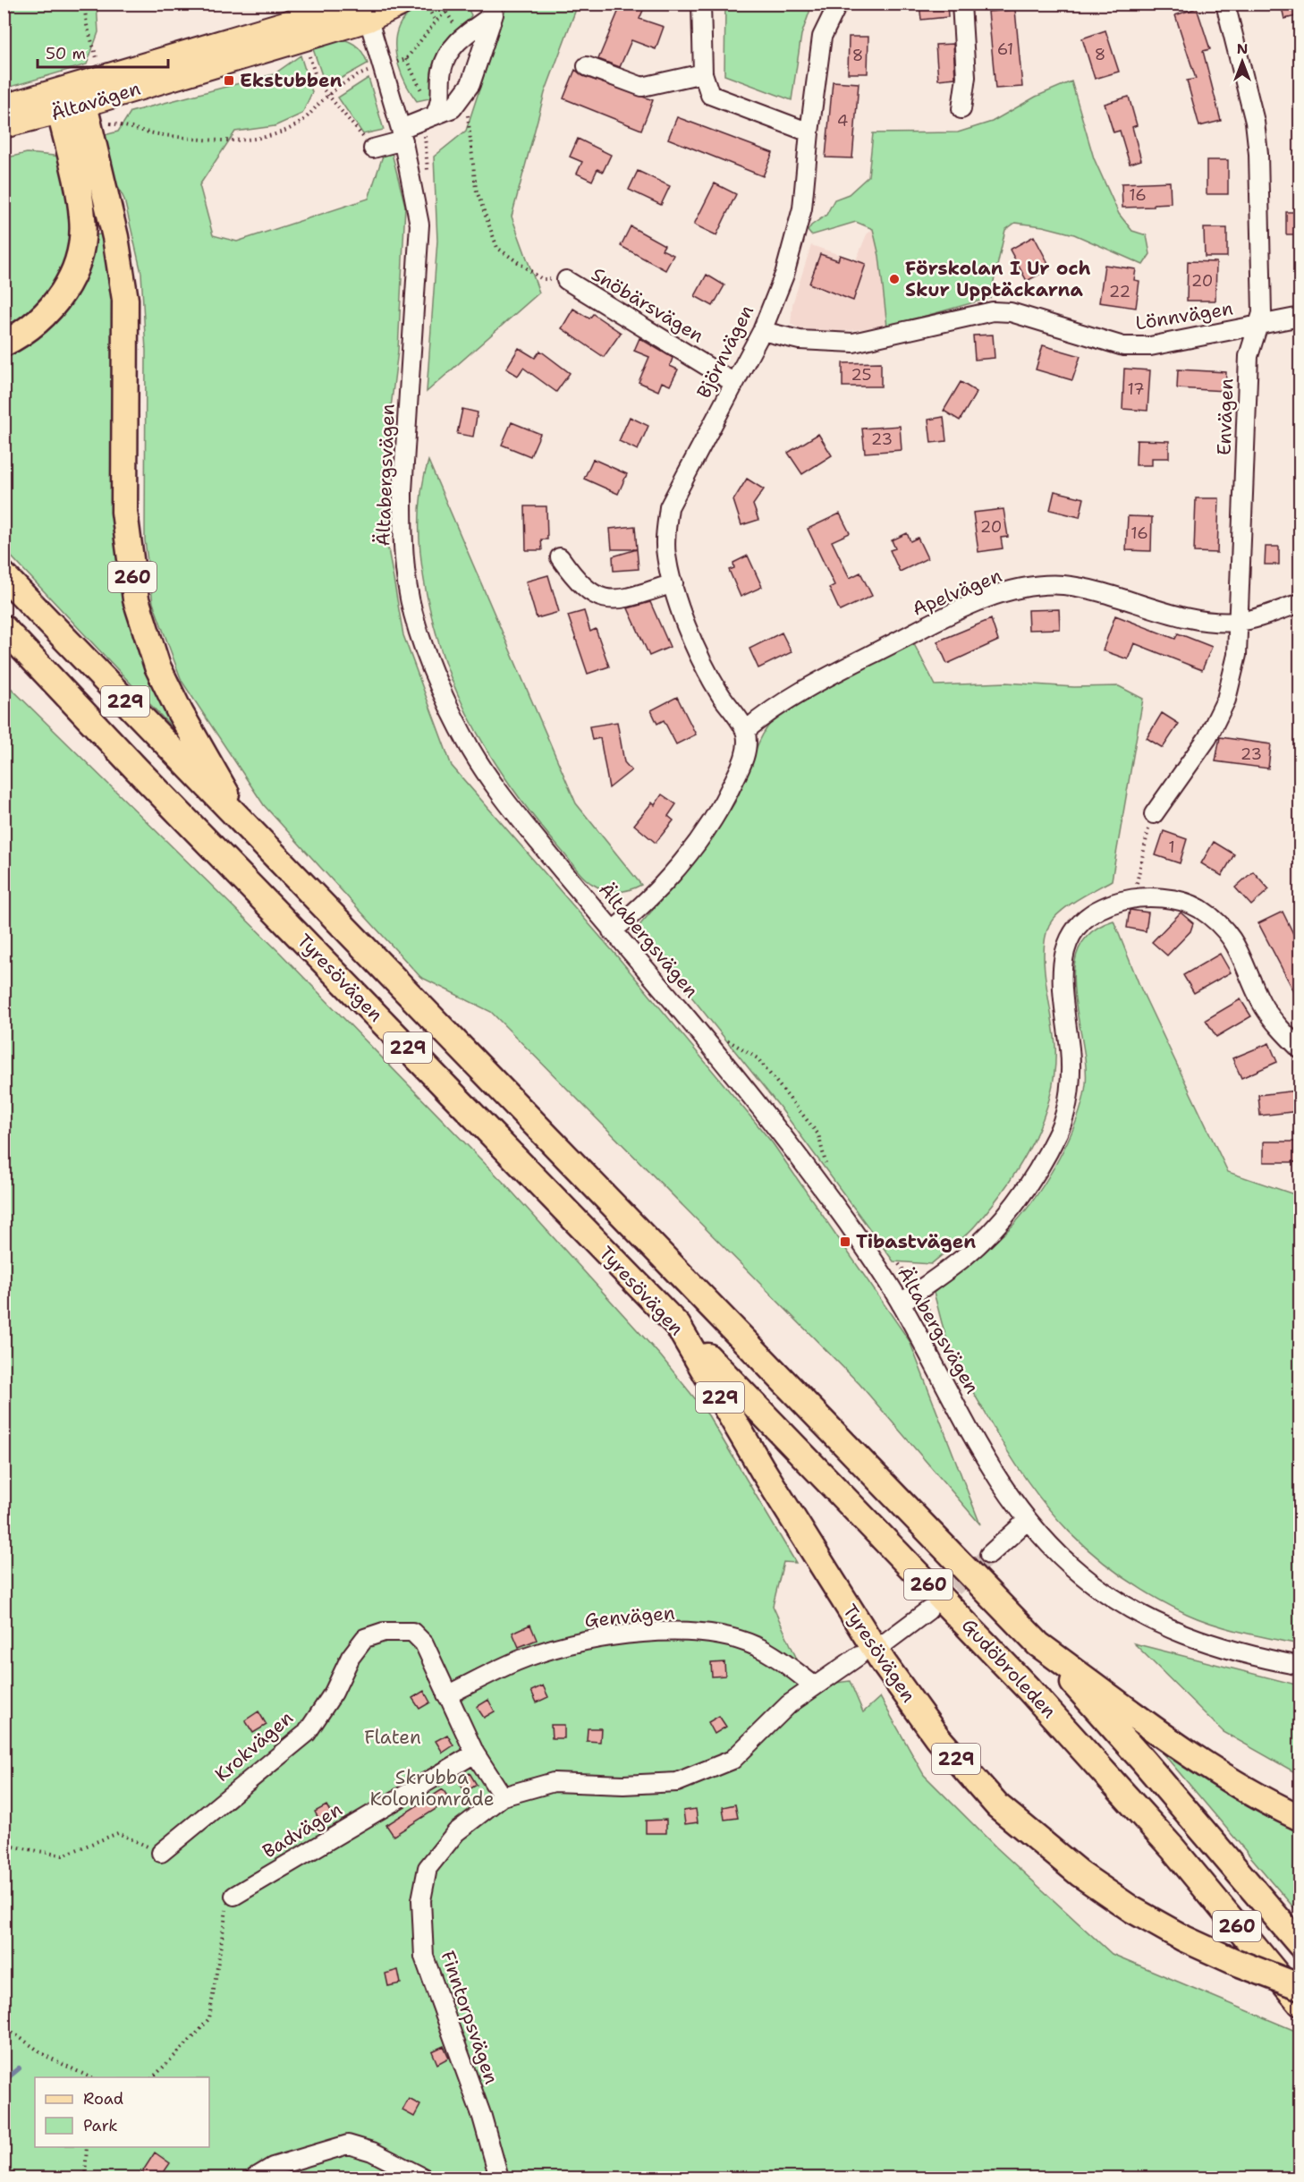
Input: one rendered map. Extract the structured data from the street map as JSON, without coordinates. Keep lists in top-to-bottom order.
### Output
{
  "streets": {
    "highway": [
      "260",
      "229",
      "Tyresövägen",
      "Gudöbroleden"
    ],
    "main road": ["Ältavägen"],
    "street": [
      "Snöbärsvägen",
      "Lönnvägen",
      "Björnvägen",
      "Envägen",
      "Ältabergsvägen",
      "Apelvägen",
      "Genvägen",
      "Krokvägen",
      "Badvägen",
      "Finntorpsvägen"
    ]
  },
  "crossings": [
    ["Ältavägen", "Ältabergsvägen"],
    ["Ältavägen", "260"],
    ["Snöbärsvägen", "Björnvägen"],
    ["Lönnvägen", "Björnvägen"],
    ["Lönnvägen", "Envägen"],
    ["Björnvägen", "Apelvägen"],
    ["Envägen", "Apelvägen"],
    ["260", "Tyresövägen"],
    ["Tyresövägen", "Gudöbroleden"],
    ["Genvägen", "Krokvägen"],
    ["Genvägen", "Finntorpsvägen"],
    ["Krokvägen", "Badvägen"],
    ["Krokvägen", "Finntorpsvägen"]
  ],
  "parks": ["Flaten", "Skrubba Koloniområde"],
  "places": {
    "transit": ["Ekstubben", "Tibastvägen"],
    "other": ["Förskolan I Ur och Skur Upptäckarna"]
  },
  "house_numbers": [
    "61",
    "8",
    "8",
    "4",
    "16",
    "20",
    "22",
    "25",
    "17",
    "23",
    "20",
    "16",
    "23",
    "1"
  ],
  "legend": ["Road", "Park"],
  "scale_bar": "50 m",
  "north": "top"
}
